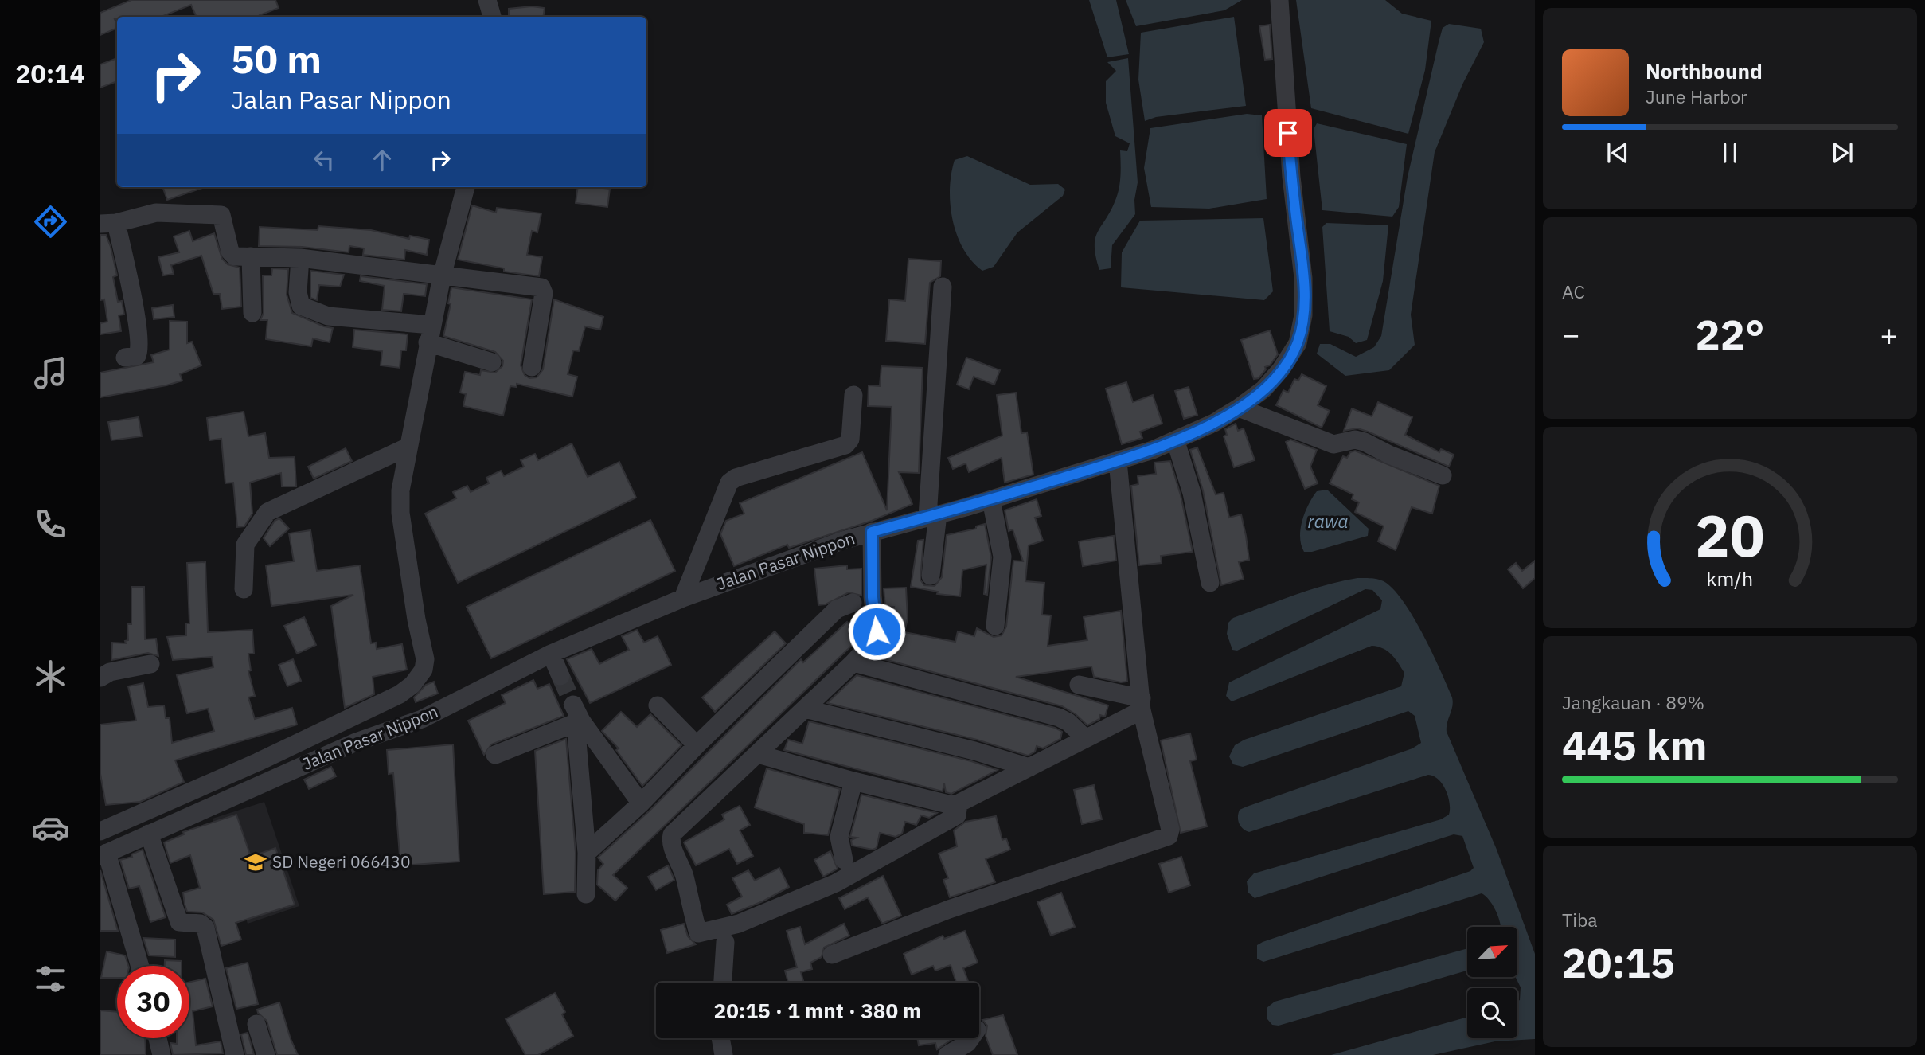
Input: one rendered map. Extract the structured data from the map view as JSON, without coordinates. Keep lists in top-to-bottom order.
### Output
{
  "streets": {
    "street": ["Jalan Pasar Nippon"]
  },
  "water": ["rawa"],
  "places": {
    "school or university": ["SD Negeri 066430"]
  },
  "north": "top right",
  "page": {
    "tabs": "20:14",
    "turn": ["50 m", "Jalan Pasar Nippon"],
    "song": ["Northbound", "June Harbor"],
    "tile": [
      "AC",
      ["Jangkauan · 89%", "445 km"],
      ["Tiba", "20:15"]
    ],
    "heat": ["−", "22°", "+"],
    "limit": "30",
    "trip": "20:15 · 1 mnt · 380 m",
    "gauge": ["20", "km/h"]
  }
}
